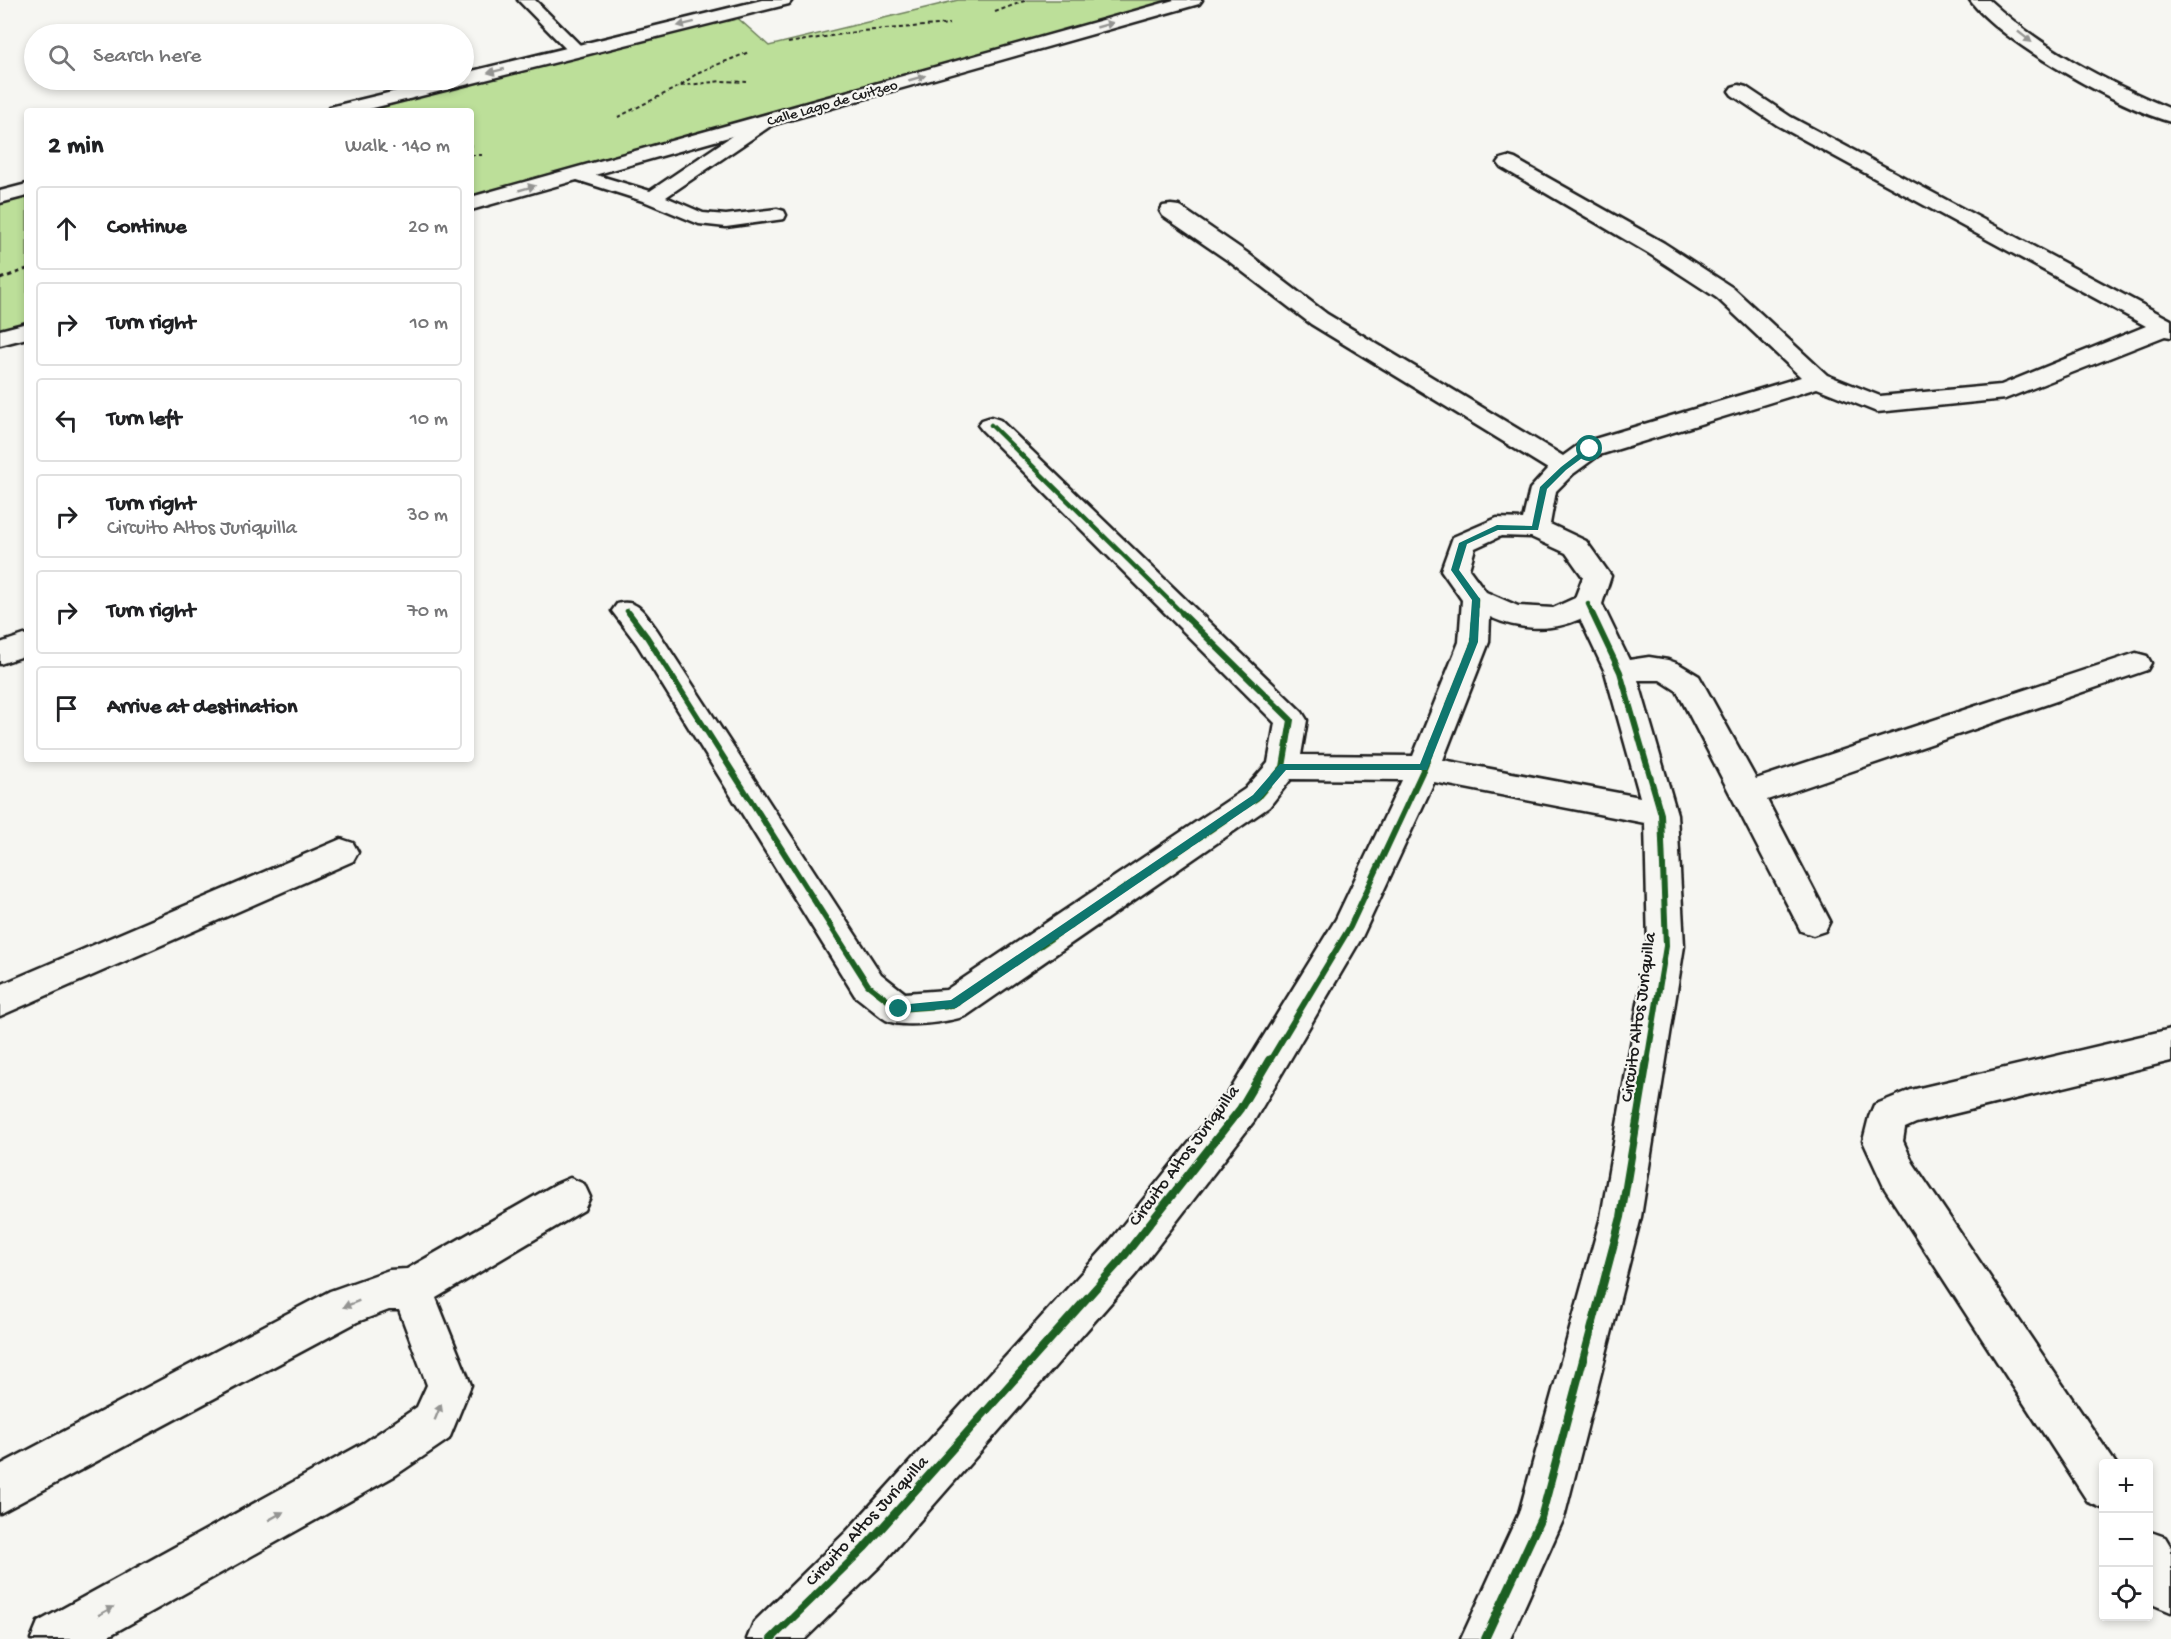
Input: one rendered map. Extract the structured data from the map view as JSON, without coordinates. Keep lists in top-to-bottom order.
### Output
{
  "streets": {
    "street": ["Calle Lago de Cuitzeo", "Circuito Altos Juriquilla"]
  },
  "one_way": ["Calle Lago de Cuitzeo"],
  "page": {
    "search": "Search here",
    "heading": ["2 min", "Walk · 140 m"],
    "list": [
      ["Continue", "20 m"],
      ["Turn right", "10 m"],
      ["Turn left", "10 m"],
      ["Turn right", "Circuito Altos Juriquilla", "30 m"],
      ["Turn right", "70 m"],
      "Arrive at destination"
    ],
    "map_buttons": ["+", "−"]
  }
}
